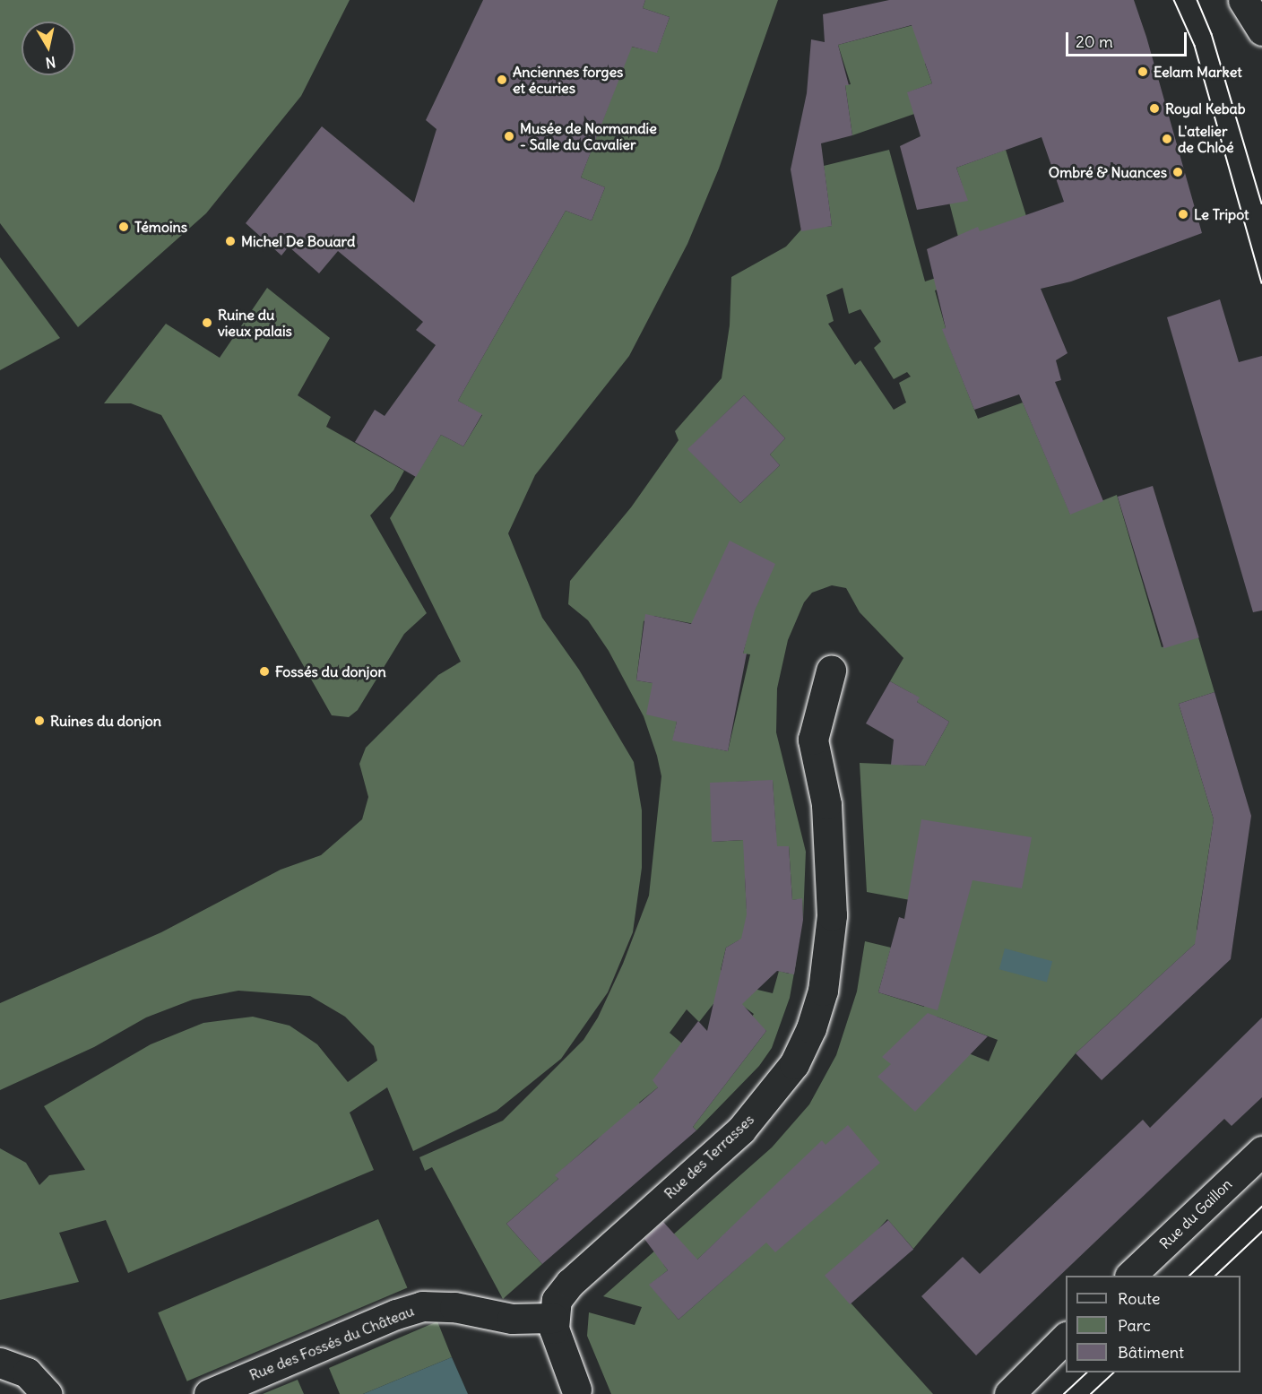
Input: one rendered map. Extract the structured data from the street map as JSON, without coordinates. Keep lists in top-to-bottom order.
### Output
{
  "streets": {
    "street": ["Rue des Terrasses", "Rue du Gaillon", "Rue des Fossés du Château"]
  },
  "crossings": [
    ["Rue des Terrasses", "Rue des Fossés du Château"]
  ],
  "places": [
    "Eelam Market",
    "Anciennes forges et écuries",
    "Royal Kebab",
    "Musée de Normandie - Salle du Cavalier",
    "L'atelier de Chloé",
    "Ombré & Nuances",
    "Le Tripot",
    "Témoins",
    "Michel De Bouard",
    "Ruine du vieux palais",
    "Fossés du donjon",
    "Ruines du donjon"
  ],
  "legend": ["Route", "Parc", "Bâtiment"],
  "scale_bar": "20 m",
  "north": "bottom"
}
